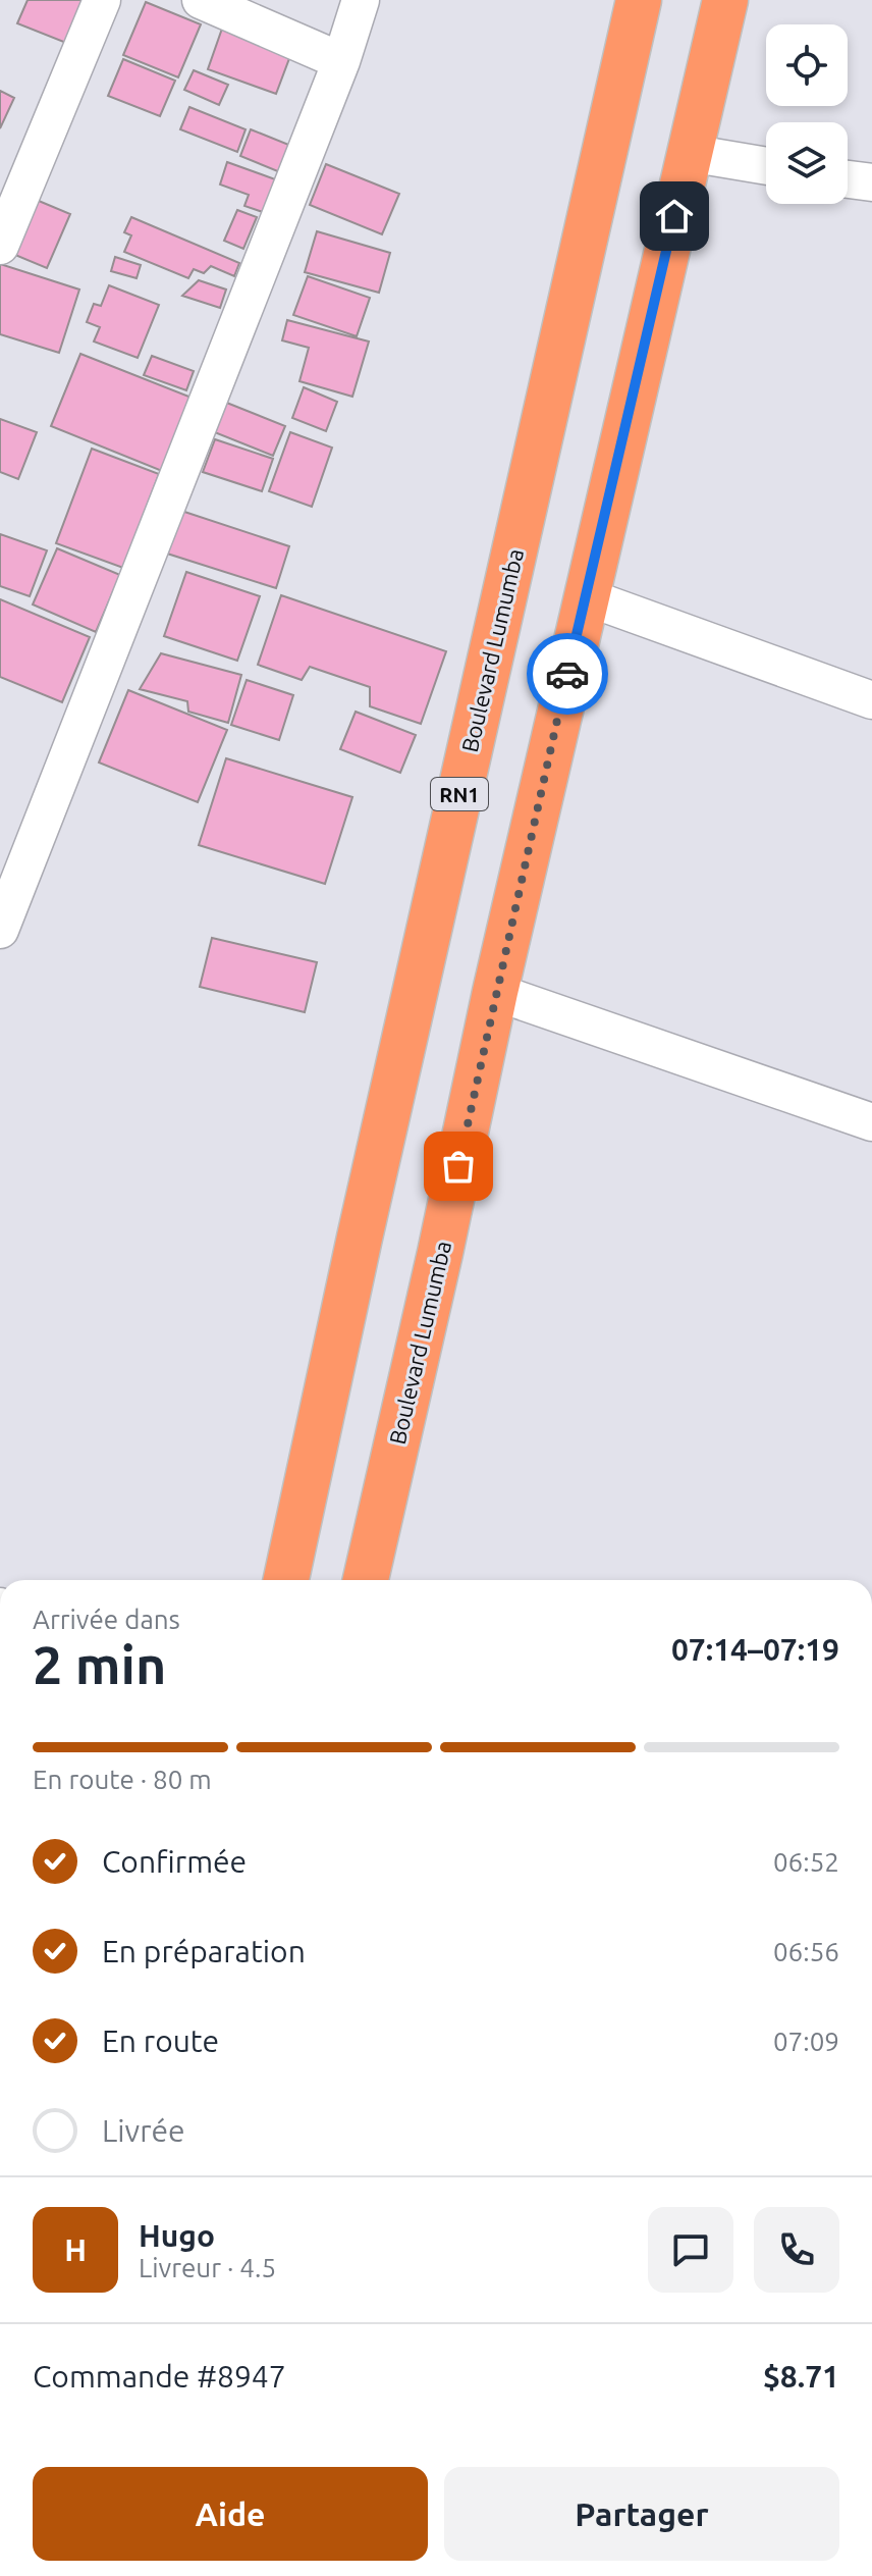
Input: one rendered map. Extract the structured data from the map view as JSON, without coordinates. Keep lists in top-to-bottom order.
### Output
{
  "streets": {
    "highway": ["Boulevard Lumumba", "RN1"]
  },
  "page": {
    "heading": ["2 min", "Arrivée dans", "07:14–07:19"],
    "panel": [
      "Hugo",
      "Livreur · 4.5",
      "Commande #8947",
      "$8.71"
    ],
    "bar": "En route · 80 m",
    "list": [
      ["Confirmée", "06:52"],
      ["En préparation", "06:56"],
      ["En route", "07:09"],
      "Livrée"
    ],
    "round": "H",
    "buttons": ["Aide", "Partager"]
  }
}
